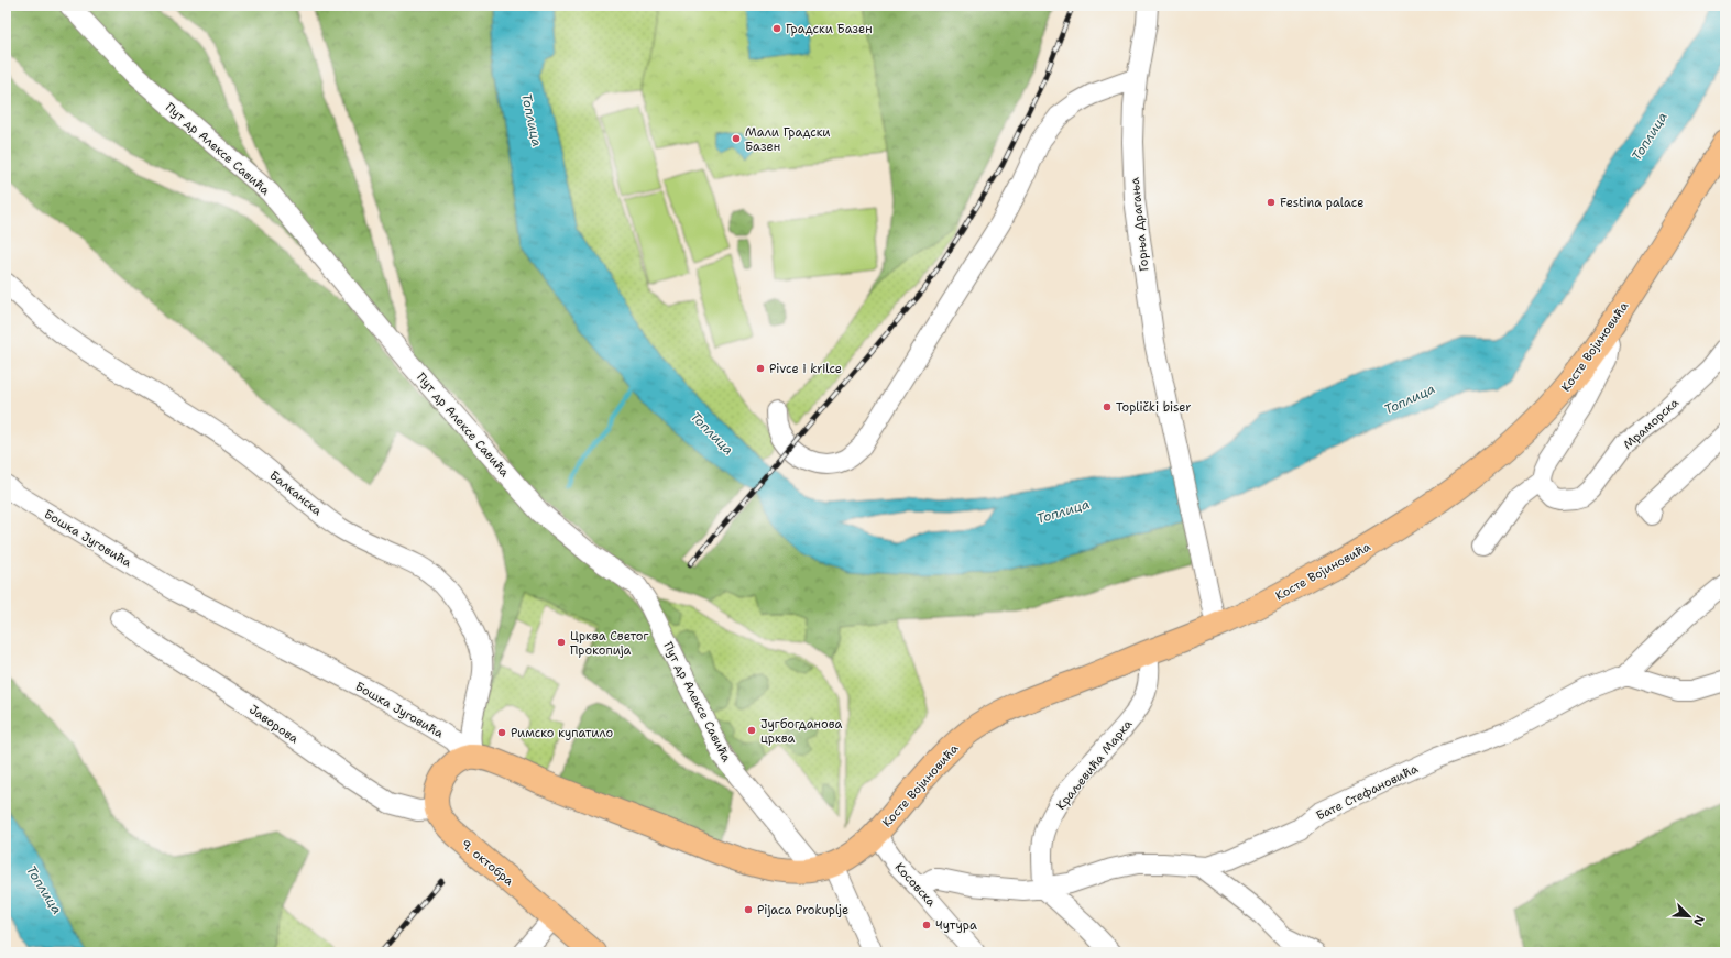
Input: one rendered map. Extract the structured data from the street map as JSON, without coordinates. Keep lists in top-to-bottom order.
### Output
{
  "streets": {
    "main road": ["Косте Војиновића", "9. октобра"],
    "street": [
      "Пут др Алексе Савића",
      "Горња Драгања",
      "Мраморска",
      "Балканска",
      "Бошка Југовића",
      "Јаворова",
      "Краљевића Марка",
      "Бате Стефановића",
      "Косовска"
    ]
  },
  "crossings": [
    ["Пут др Алексе Савића", "Косте Војиновића"],
    ["Горња Драгања", "Косте Војиновића"],
    ["Косте Војиновића", "Краљевића Марка"],
    ["Косте Војиновића", "Косовска"],
    ["Балканска", "Бошка Југовића"],
    ["Јаворова", "9. октобра"],
    ["Краљевића Марка", "Бате Стефановића"],
    ["Бате Стефановића", "Косовска"]
  ],
  "water": ["Топлица"],
  "places": [
    "Градски Базен",
    "Мали Градски Базен",
    "Festina palace",
    "Pivce i krilce",
    "Toplički biser",
    "Црква Светог Прокопија",
    "Југбогданова црква",
    "Римско купатило",
    "Pijaca Prokuplje",
    "Чутура"
  ],
  "north": "bottom right"
}
